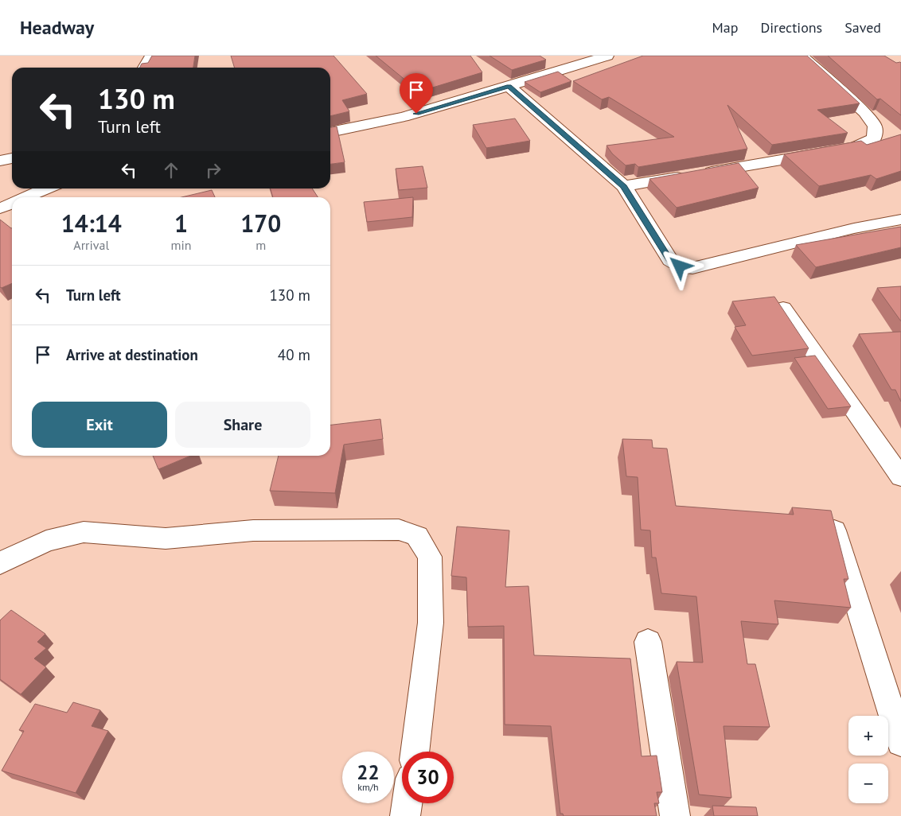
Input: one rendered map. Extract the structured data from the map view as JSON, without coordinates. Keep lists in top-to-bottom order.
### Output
{
  "page": {
    "header": "Headway",
    "nav": ["Map", "Directions", "Saved"],
    "turn": ["130 m", "Turn left"],
    "eta": [
      "14:14",
      "Arrival",
      "1",
      "min",
      "170",
      "m"
    ],
    "list": [
      {
        "name": "Turn left",
        "value": "130 m"
      },
      {
        "name": "Arrive at destination",
        "value": "40 m"
      }
    ],
    "buttons": ["Exit", "Share"],
    "map_buttons": ["+", "−"],
    "speed": "22 km/h",
    "limit": "30"
  }
}
